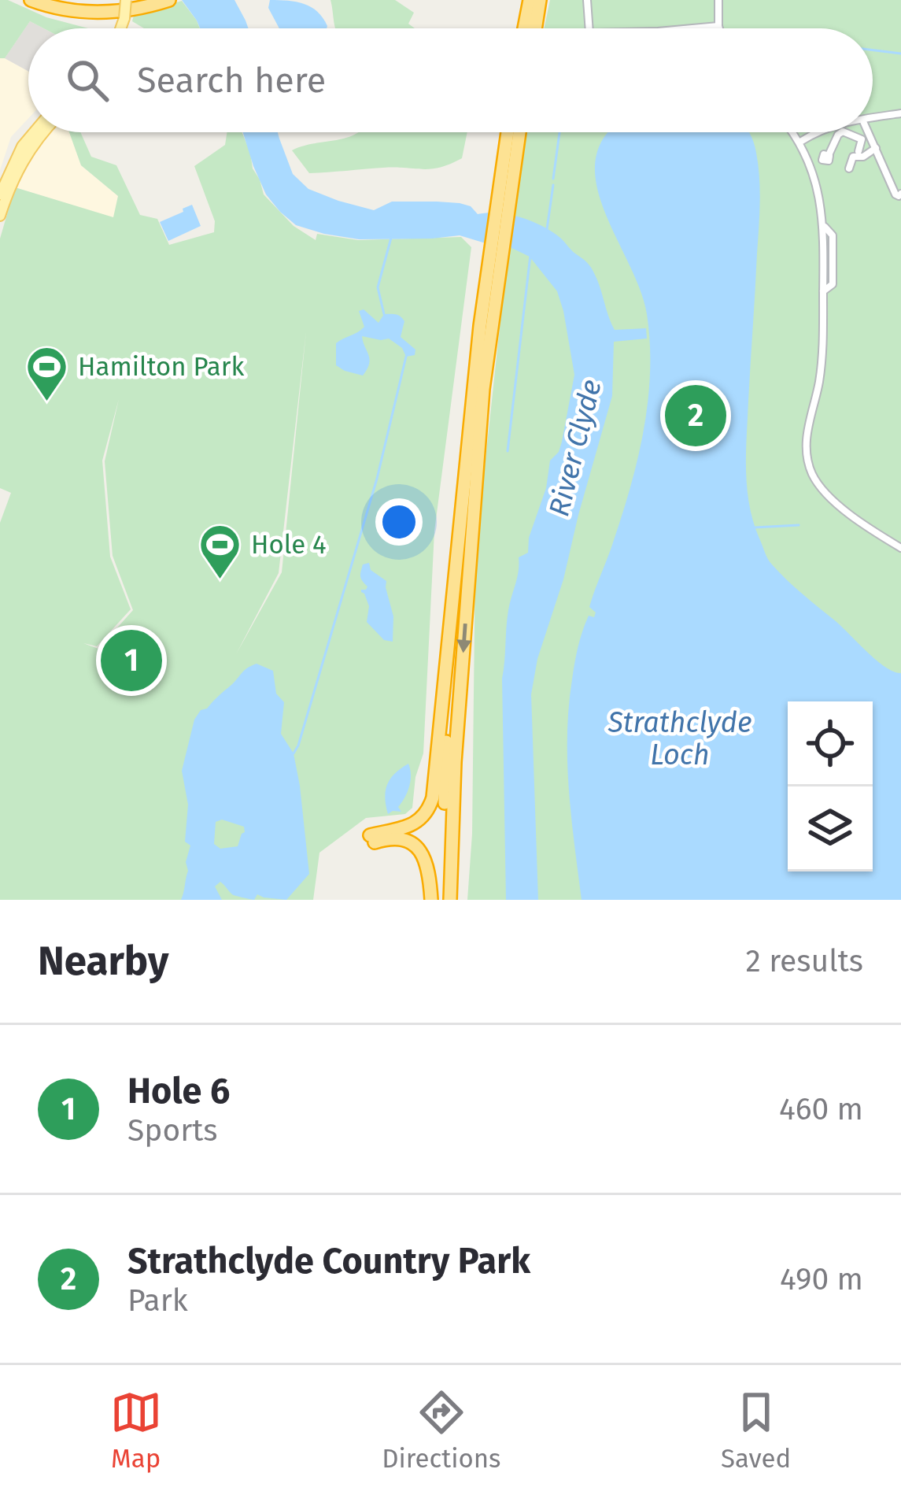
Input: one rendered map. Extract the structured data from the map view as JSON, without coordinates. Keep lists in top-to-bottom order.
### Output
{
  "water": ["River Clyde", "Strathclyde Loch"],
  "places": {
    "sports": ["Hamilton Park", "Hole 4"]
  },
  "page": {
    "search": "Search here",
    "pins": ["2", "1"],
    "heading": ["Nearby", "2 results"],
    "list": [
      {
        "mark": "1",
        "name": "Hole 6",
        "note": "Sports",
        "value": "460 m"
      },
      {
        "mark": "2",
        "name": "Strathclyde Country Park",
        "note": "Park",
        "value": "490 m"
      }
    ],
    "nav": ["Map", "Directions", "Saved"]
  }
}
